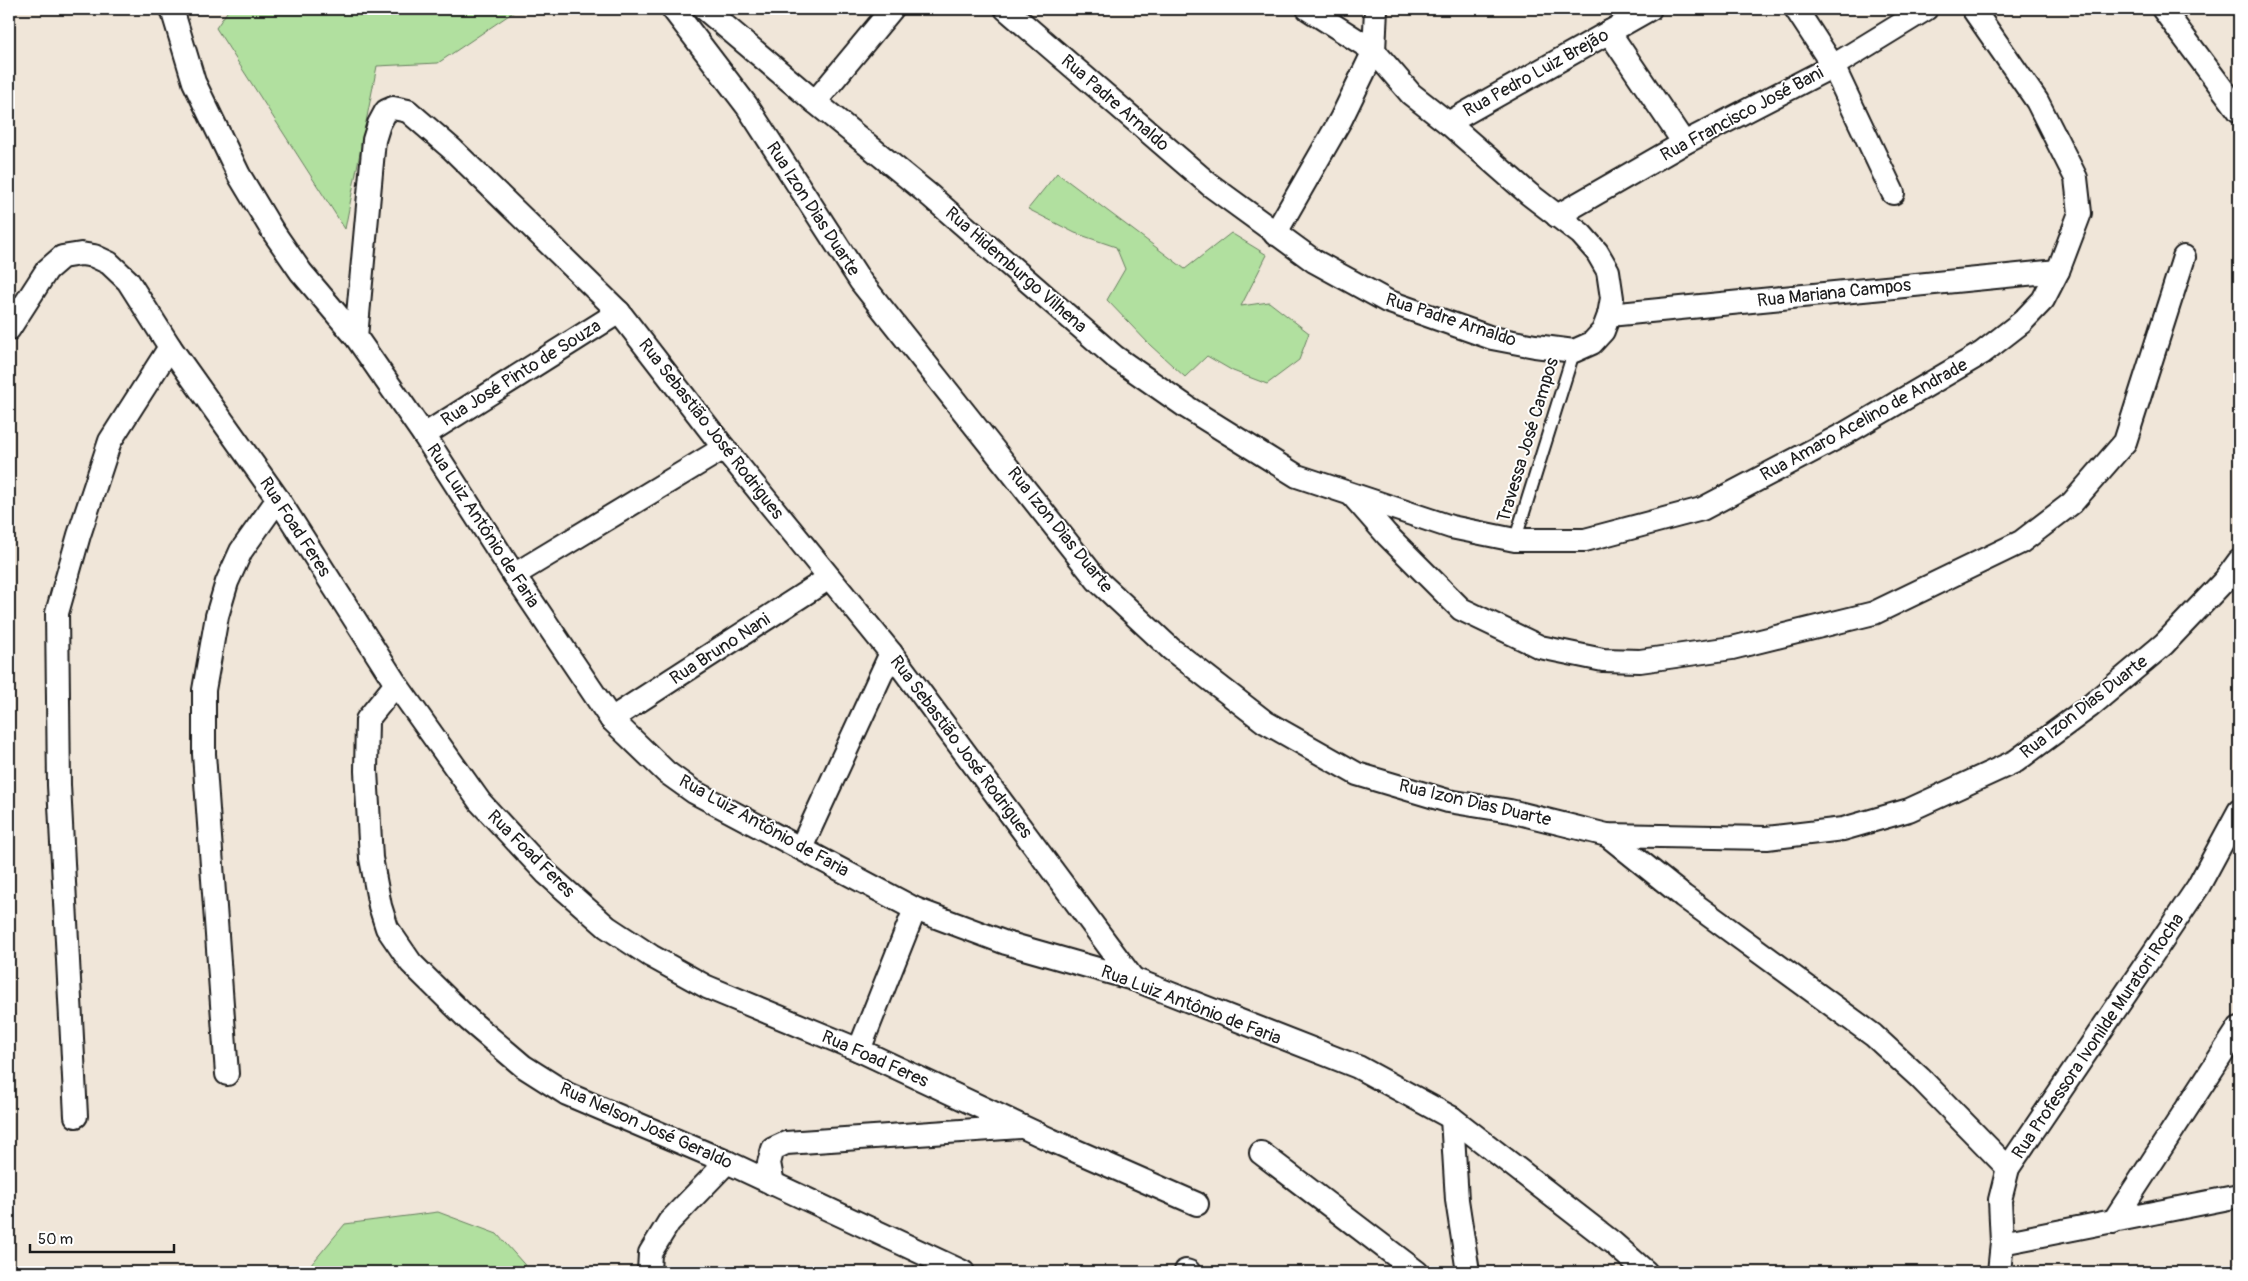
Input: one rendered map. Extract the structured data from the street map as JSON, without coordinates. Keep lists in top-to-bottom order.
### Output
{
  "streets": {
    "street": [
      "Rua Pedro Luiz Brejão",
      "Rua Padre Arnaldo",
      "Rua Francisco José Bani",
      "Rua Izon Dias Duarte",
      "Rua Hidemburgo Vilhena",
      "Rua Mariana Campos",
      "Rua José Pinto de Souza",
      "Rua Amaro Acelino de Andrade",
      "Rua Sebastião José Rodrigues",
      "Rua Luiz Antônio de Faria",
      "Rua Foad Feres",
      "Rua Bruno Nani",
      "Rua Professora Ivonilde Muratori Rocha",
      "Rua Nelson José Geraldo"
    ],
    "lane": ["Travessa José Campos"]
  },
  "crossings": [
    ["Rua Padre Arnaldo", "Travessa José Campos"],
    ["Rua Hidemburgo Vilhena", "Rua Amaro Acelino de Andrade"],
    ["Rua Mariana Campos", "Rua Amaro Acelino de Andrade"],
    ["Rua José Pinto de Souza", "Rua Sebastião José Rodrigues"],
    ["Rua José Pinto de Souza", "Rua Luiz Antônio de Faria"],
    ["Rua Amaro Acelino de Andrade", "Travessa José Campos"],
    ["Rua Sebastião José Rodrigues", "Rua Luiz Antônio de Faria"],
    ["Rua Sebastião José Rodrigues", "Rua Bruno Nani"],
    ["Rua Luiz Antônio de Faria", "Rua Bruno Nani"],
    ["Rua Foad Feres", "Rua Nelson José Geraldo"]
  ],
  "scale_bar": "50 m"
}
